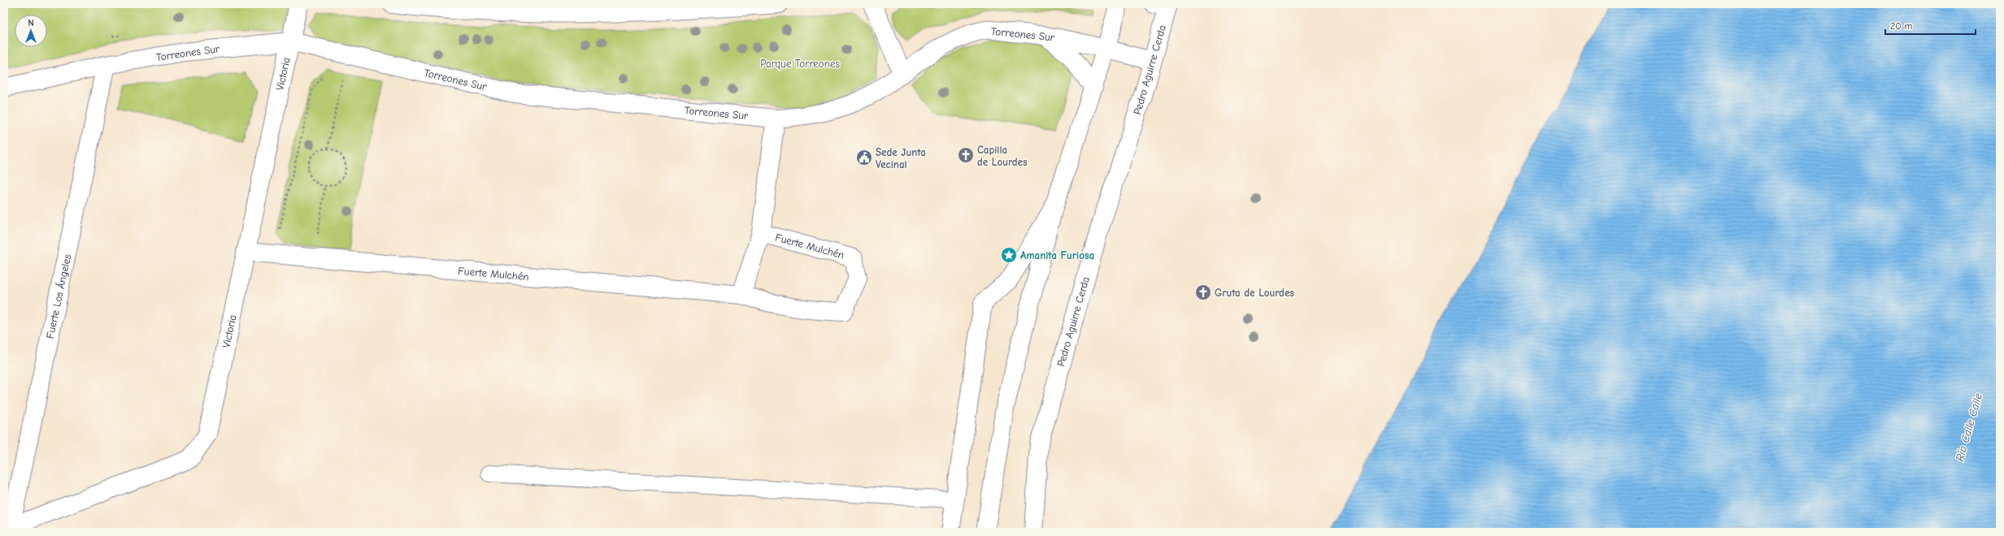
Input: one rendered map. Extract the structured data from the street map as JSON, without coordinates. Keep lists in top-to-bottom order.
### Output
{
  "streets": {
    "main road": [
      "Torreones Sur",
      "Pedro Aguirre Cerda",
      "Victoria",
      "Fuerte Mulchén",
      "Fuerte Los Ángeles"
    ]
  },
  "crossings": [
    ["Torreones Sur", "Pedro Aguirre Cerda"],
    ["Torreones Sur", "Victoria"],
    ["Torreones Sur", "Fuerte Mulchén"],
    ["Torreones Sur", "Fuerte Los Ángeles"],
    ["Victoria", "Fuerte Mulchén"],
    ["Victoria", "Fuerte Los Ángeles"]
  ],
  "water": ["Río Calle Calle"],
  "parks": ["Parque Torreones"],
  "places": {
    "church": ["Capilla de Lourdes", "Gruta de Lourdes"],
    "public building": ["Sede Junta Vecinal"],
    "place": ["Amanita Furiosa"]
  },
  "scale_bar": "20 m",
  "north": "top"
}
